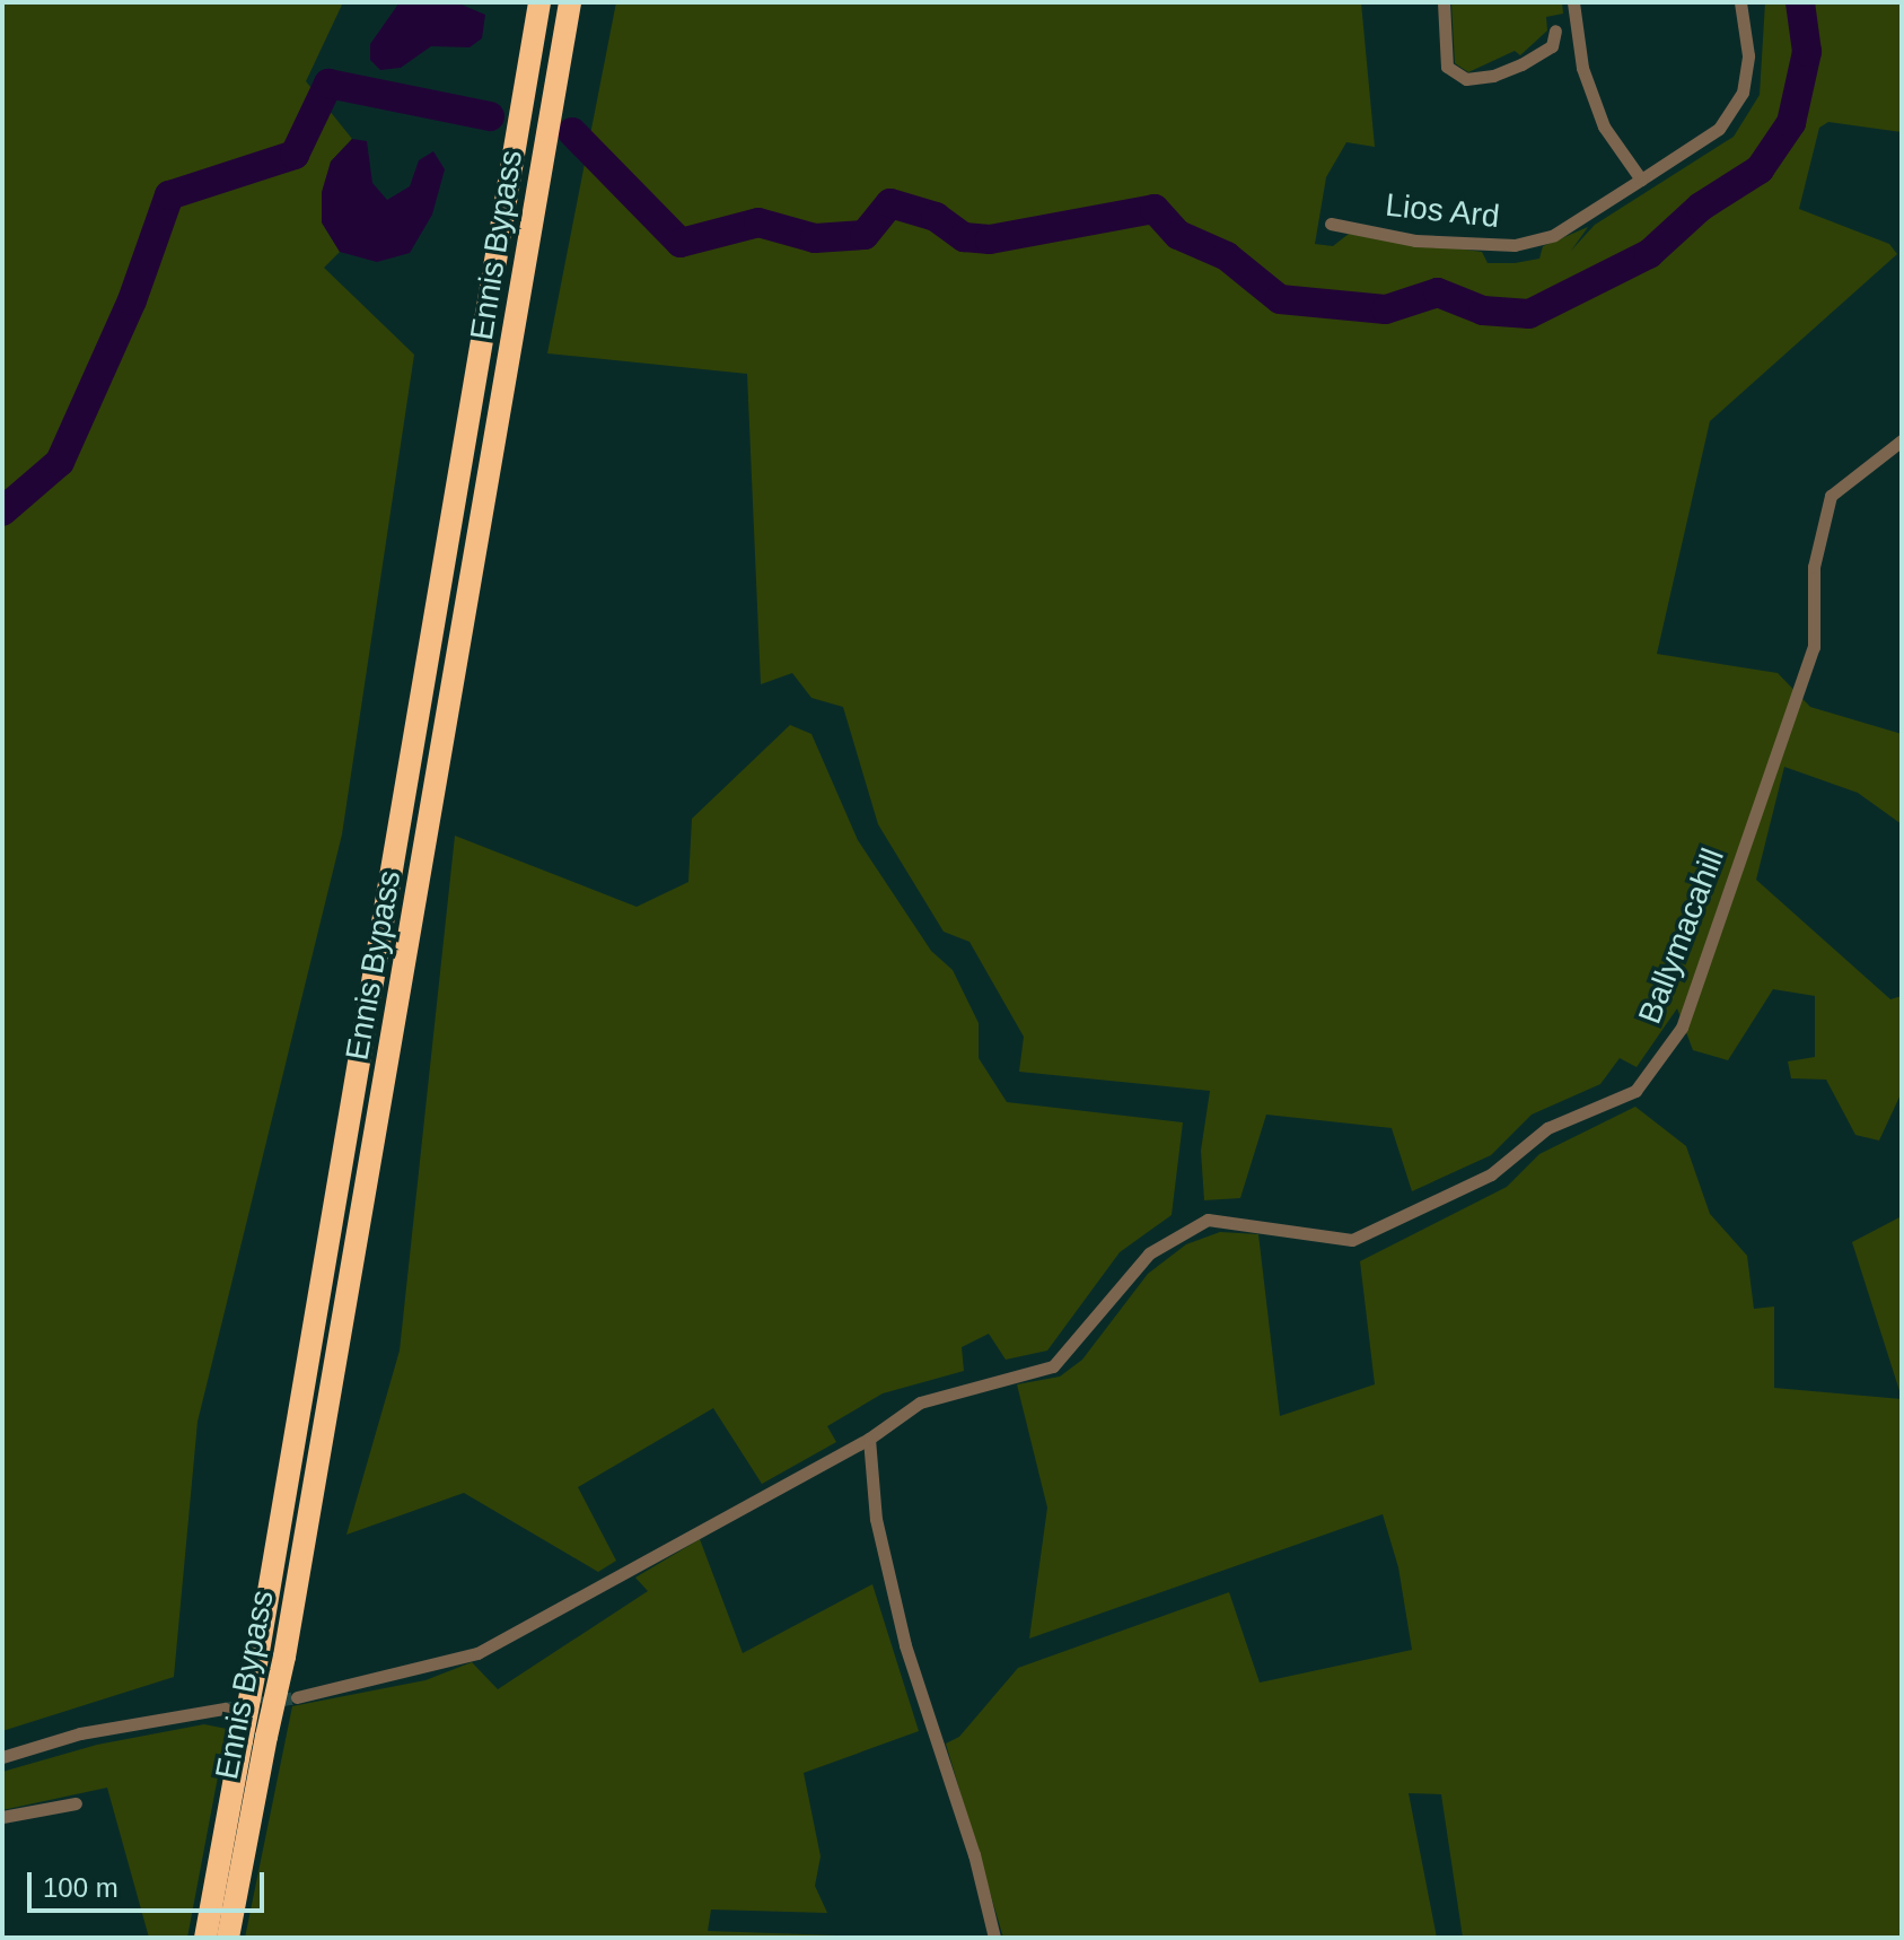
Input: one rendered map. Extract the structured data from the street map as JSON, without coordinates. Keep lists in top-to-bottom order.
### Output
{
  "streets": {
    "highway": ["Ennis Bypass"],
    "street": ["Lios Ard", "Ballymacahill"]
  },
  "scale_bar": "100 m"
}
